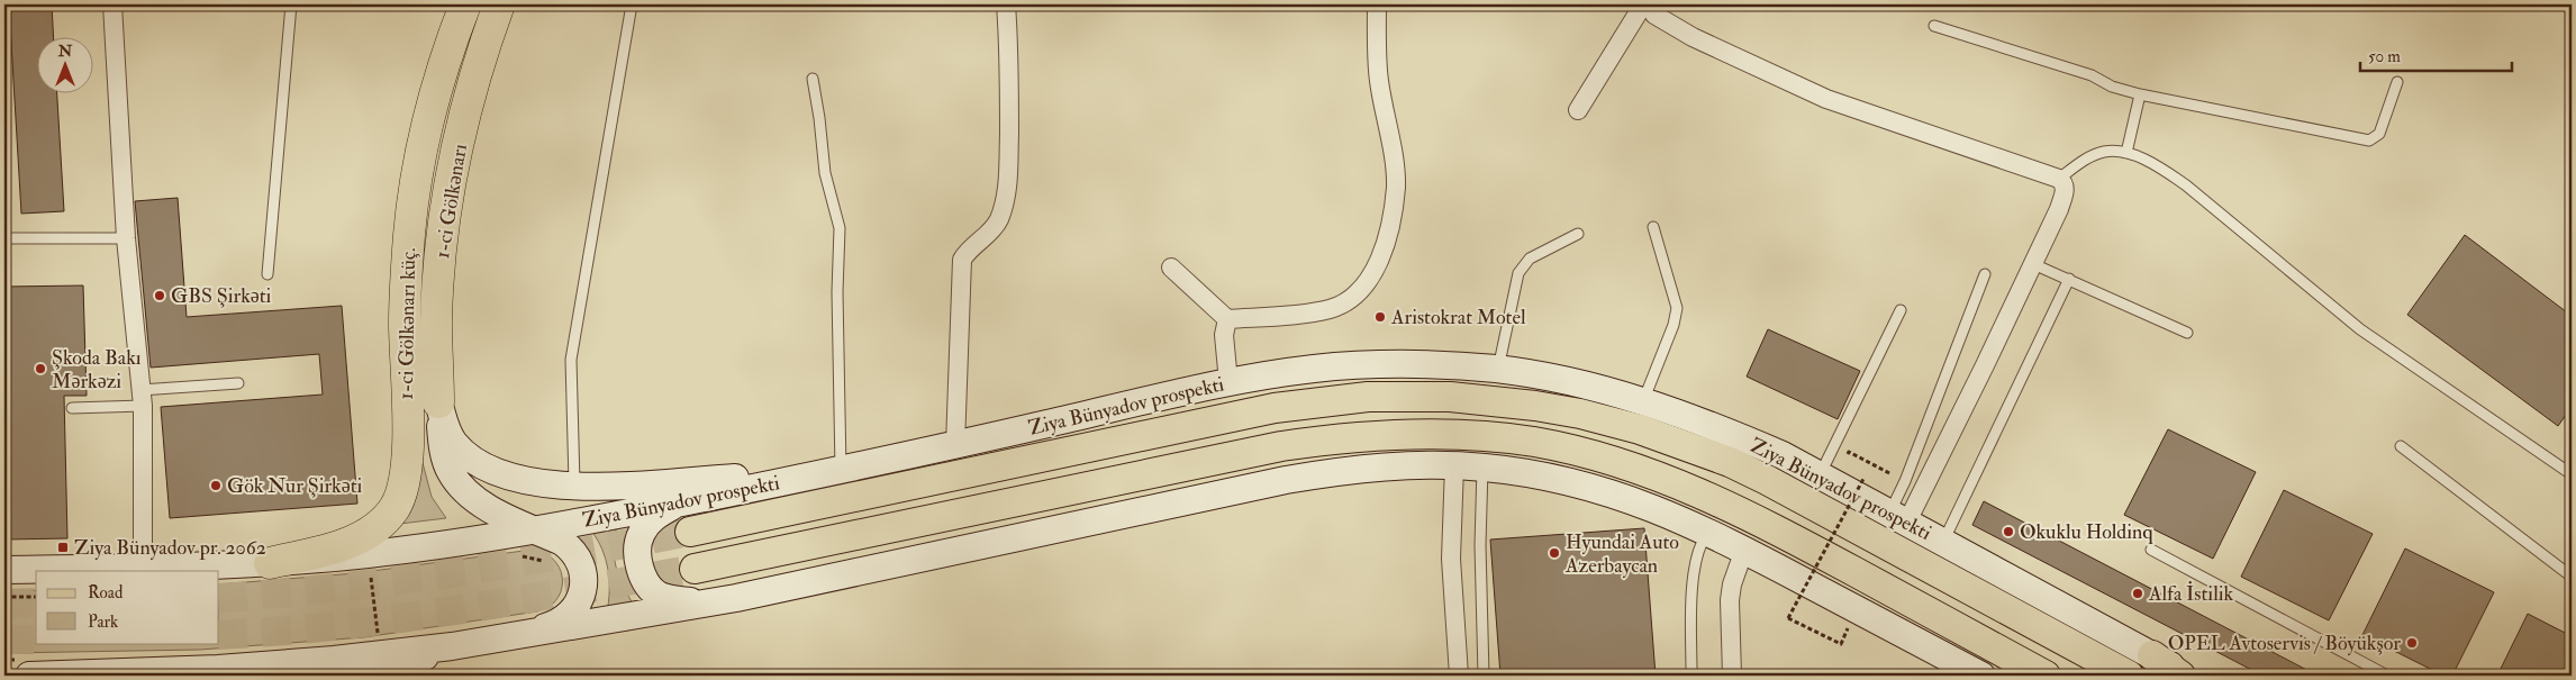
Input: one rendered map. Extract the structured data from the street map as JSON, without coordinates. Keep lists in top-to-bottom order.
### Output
{
  "streets": {
    "highway": ["1-ci Gölkənarı", "1-ci Gölkənarı küç."],
    "main road": ["Ziya Bünyadov prospekti"]
  },
  "crossings": [
    ["1-ci Gölkənarı küç.", "Ziya Bünyadov prospekti"]
  ],
  "places": {
    "other": [
      "GBS Şirkəti",
      "Aristokrat Motel",
      "Şkoda Bakı Mərkəzi",
      "Gök Nur Şirkəti",
      "Okuklu Holdinq",
      "Hyundai Auto Azerbaycan",
      "Alfa İstilik",
      "OPEL Avtoservis / Böyükşor"
    ],
    "transit": ["Ziya Bünyadov pr. 2062"]
  },
  "legend": ["Road", "Park"],
  "scale_bar": "50 m",
  "north": "top"
}
